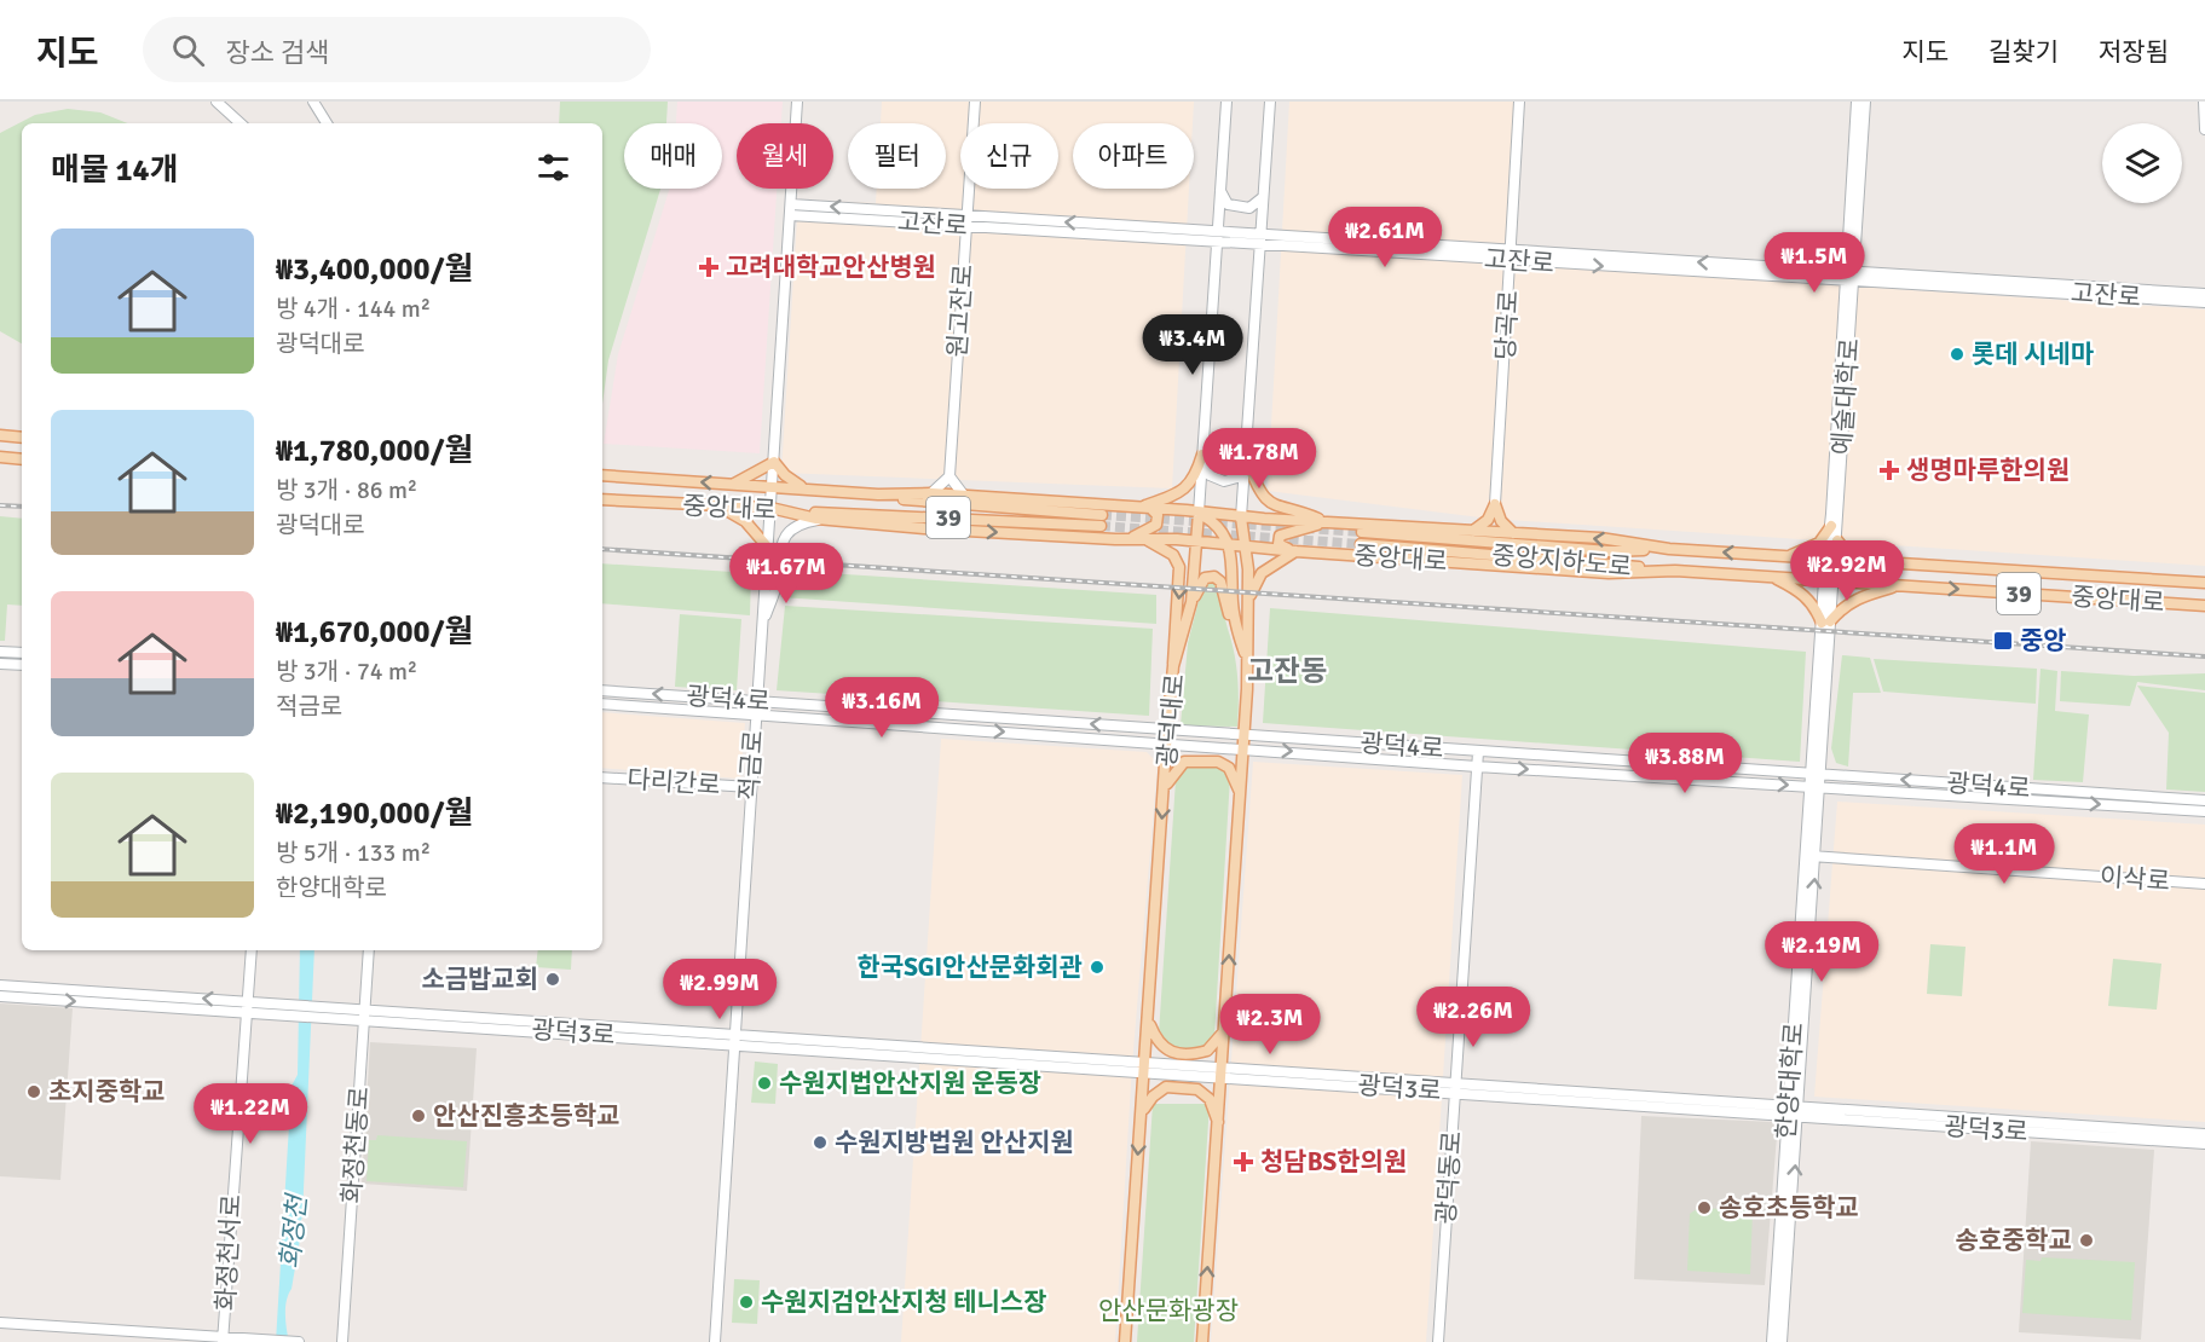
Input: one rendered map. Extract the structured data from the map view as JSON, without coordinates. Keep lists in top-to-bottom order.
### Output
{
  "streets": {
    "main road": [
      "중앙대로",
      "39",
      "중앙지하도로",
      "광덕대로"
    ],
    "street": [
      "고잔로",
      "원고잔로",
      "당곡로",
      "예술대학로",
      "광덕4로",
      "적금로",
      "다리간로",
      "이삭로",
      "광덕3로",
      "한양대학로",
      "화정천동로",
      "광덕동로",
      "화정천서로"
    ]
  },
  "crossings": [
    ["고잔로", "원고잔로"],
    ["고잔로", "당곡로"],
    ["고잔로", "예술대학로"],
    ["고잔로", "광덕대로"],
    ["고잔로", "적금로"],
    ["예술대학로", "중앙대로"],
    ["예술대학로", "한양대학로"],
    ["중앙대로", "39"],
    ["중앙대로", "중앙지하도로"],
    ["중앙대로", "광덕대로"],
    ["중앙대로", "적금로"],
    ["중앙대로", "한양대학로"],
    ["광덕4로", "광덕대로"],
    ["광덕4로", "적금로"],
    ["광덕4로", "한양대학로"],
    ["광덕4로", "광덕동로"],
    ["광덕대로", "광덕3로"],
    ["적금로", "다리간로"],
    ["적금로", "광덕3로"],
    ["이삭로", "한양대학로"],
    ["광덕3로", "한양대학로"],
    ["광덕3로", "화정천동로"],
    ["광덕3로", "광덕동로"],
    ["광덕3로", "화정천서로"]
  ],
  "one_way": ["광덕대로"],
  "districts": ["고잔동"],
  "water": ["화정천"],
  "parks": ["안산문화광장"],
  "places": {
    "health": ["고려대학교안산병원", "생명마루한의원", "청담BS한의원"],
    "other": [
      "롯데 시네마",
      "한국SGI안산문화회관",
      "소금밥교회",
      "수원지법안산지원 운동장",
      "초지중학교",
      "안산진흥초등학교",
      "수원지방법원 안산지원",
      "송호초등학교",
      "송호중학교",
      "수원지검안산지청 테니스장"
    ],
    "transit": ["중앙"]
  },
  "page": {
    "header": "지도",
    "search": "장소 검색",
    "nav": ["지도", "길찾기", "저장됨"],
    "chip": [
      "매매",
      "월세",
      "필터",
      "신규",
      "아파트"
    ],
    "heading": "매물 14개",
    "price": [
      "₩2.61M",
      "₩1.5M",
      "₩3.4M",
      "₩1.78M",
      "₩2.92M",
      "₩1.67M",
      "₩3.16M",
      "₩3.88M",
      "₩1.1M",
      "₩2.19M",
      "₩2.99M",
      "₩2.26M",
      "₩2.3M",
      "₩1.22M"
    ],
    "list": [
      {
        "name": "₩3,400,000/월",
        "note": "방 4개 · 144 m² · 광덕대로"
      },
      {
        "name": "₩1,780,000/월",
        "note": "방 3개 · 86 m² · 광덕대로"
      },
      {
        "name": "₩1,670,000/월",
        "note": "방 3개 · 74 m² · 적금로"
      },
      {
        "name": "₩2,190,000/월",
        "note": "방 5개 · 133 m² · 한양대학로"
      }
    ]
  }
}
